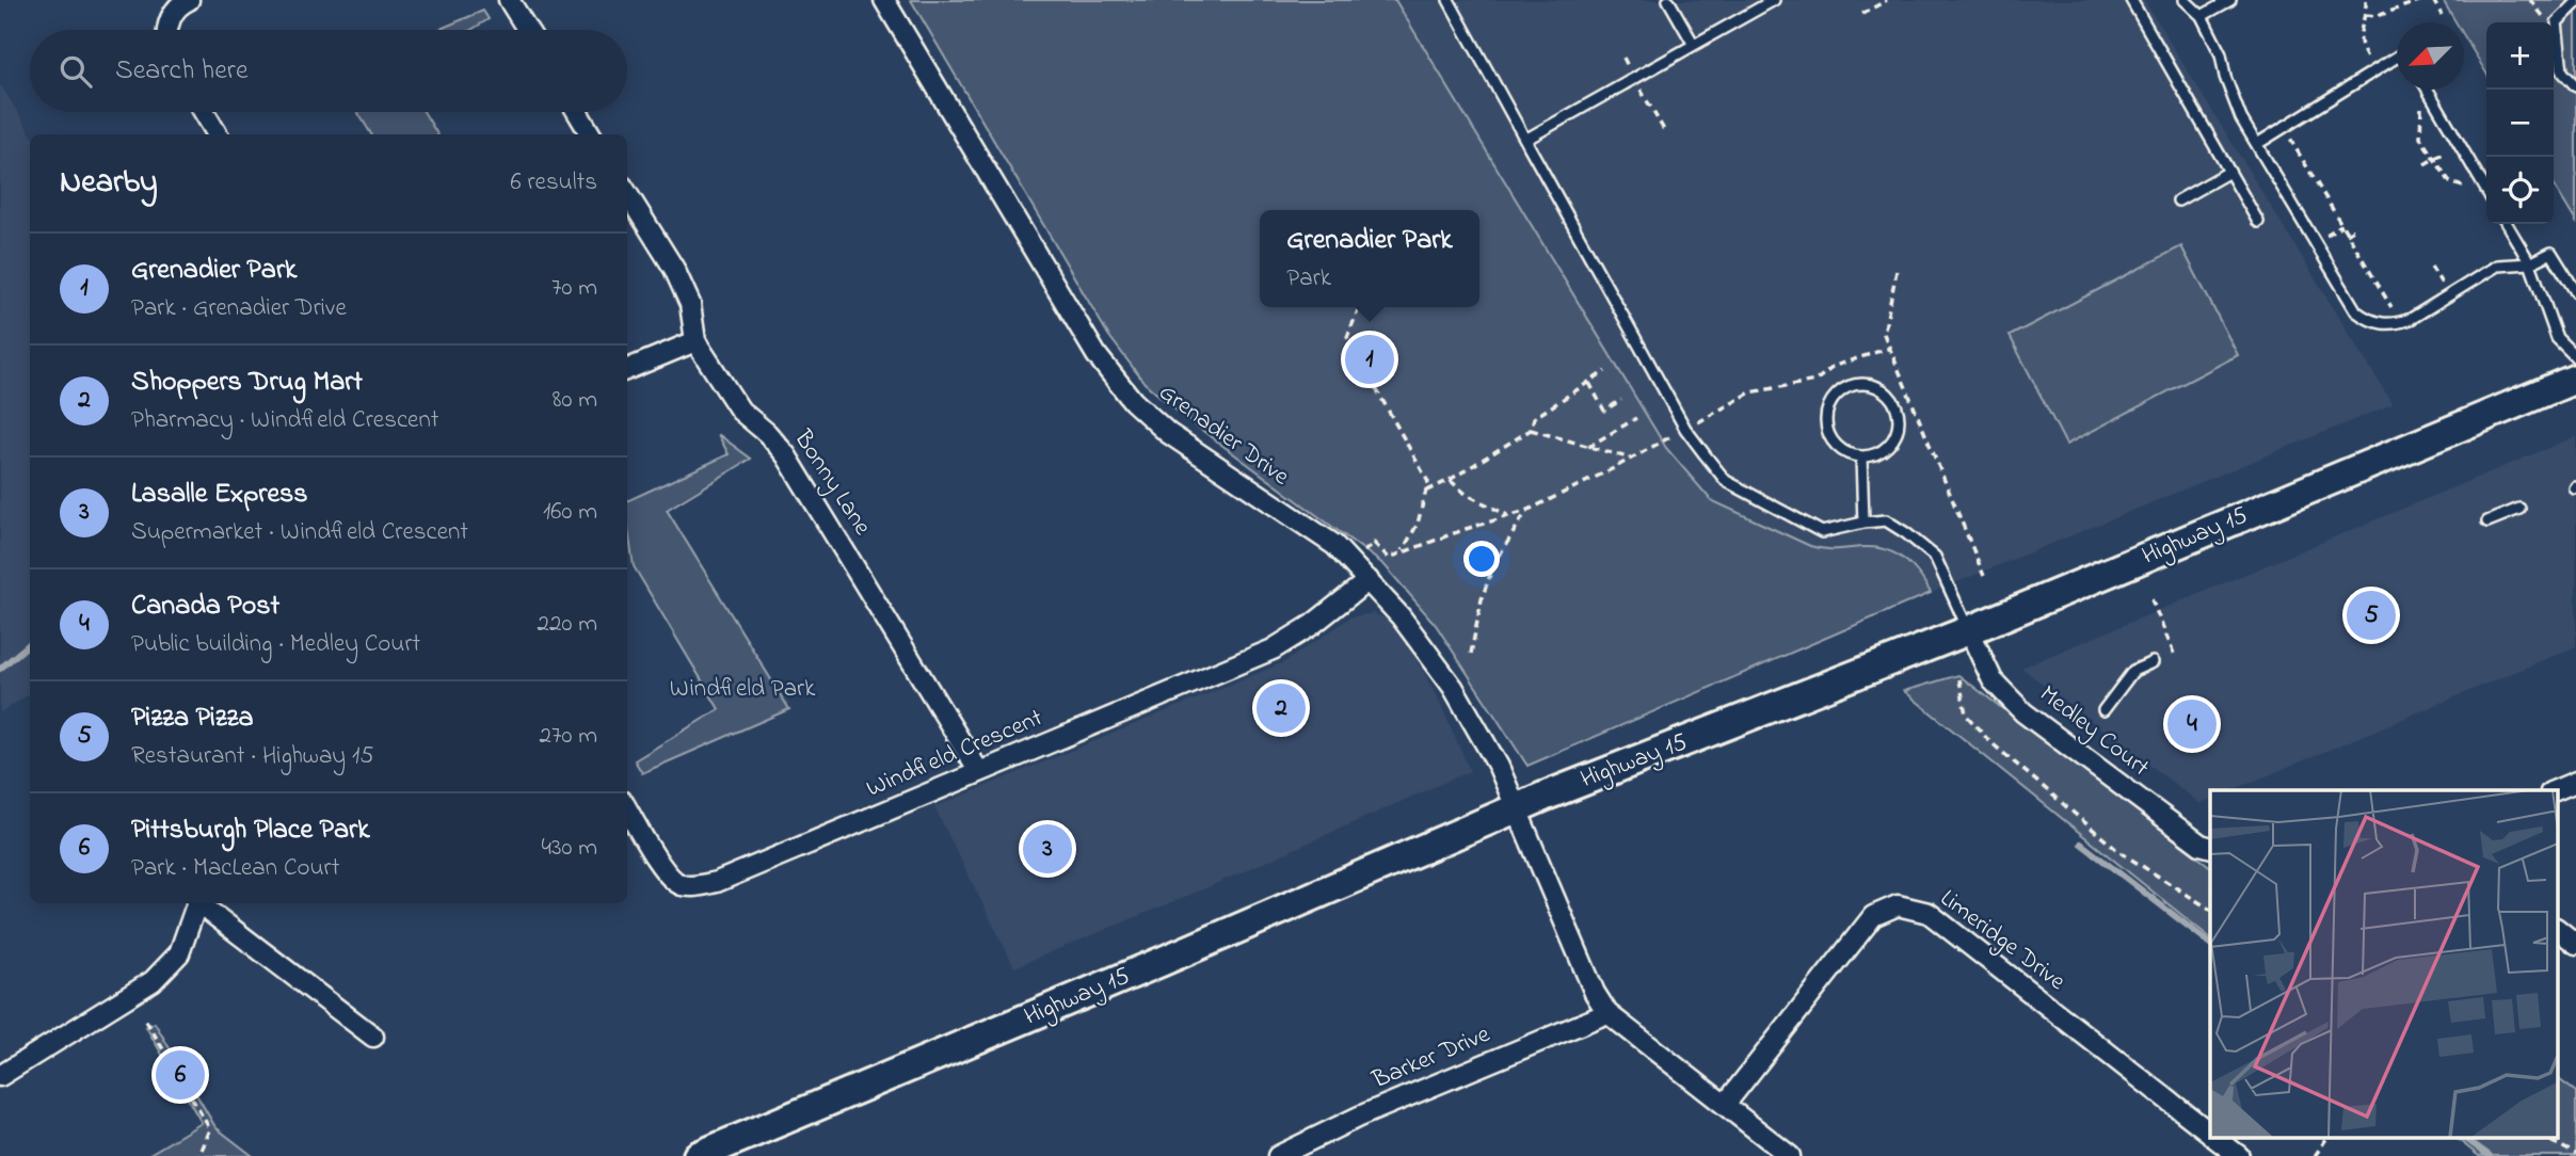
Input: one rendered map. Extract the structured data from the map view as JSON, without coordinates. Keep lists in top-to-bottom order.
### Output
{
  "streets": {
    "main road": ["Highway 15"],
    "street": [
      "Grenadier Drive",
      "Bonny Lane",
      "Medley Court",
      "Windfield Crescent",
      "Limeridge Drive",
      "Barker Drive"
    ]
  },
  "crossings": [
    ["Grenadier Drive", "Highway 15"],
    ["Grenadier Drive", "Windfield Crescent"],
    ["Grenadier Drive", "Barker Drive"],
    ["Bonny Lane", "Windfield Crescent"],
    ["Highway 15", "Medley Court"]
  ],
  "parks": ["Windfield Park"],
  "north": "bottom left",
  "page": {
    "map_buttons": ["+", "−"],
    "search": "Search here",
    "heading": ["Nearby", "6 results"],
    "popup": ["Grenadier Park", "Park"],
    "list": [
      {
        "mark": "1",
        "name": "Grenadier Park",
        "note": "Park · Grenadier Drive",
        "value": "70 m"
      },
      {
        "mark": "2",
        "name": "Shoppers Drug Mart",
        "note": "Pharmacy · Windfield Crescent",
        "value": "80 m"
      },
      {
        "mark": "3",
        "name": "Lasalle Express",
        "note": "Supermarket · Windfield Crescent",
        "value": "160 m"
      },
      {
        "mark": "4",
        "name": "Canada Post",
        "note": "Public building · Medley Court",
        "value": "220 m"
      },
      {
        "mark": "5",
        "name": "Pizza Pizza",
        "note": "Restaurant · Highway 15",
        "value": "270 m"
      },
      {
        "mark": "6",
        "name": "Pittsburgh Place Park",
        "note": "Park · MacLean Court",
        "value": "430 m"
      }
    ],
    "pins": [
      "1",
      "5",
      "2",
      "4",
      "3",
      "6"
    ]
  }
}
